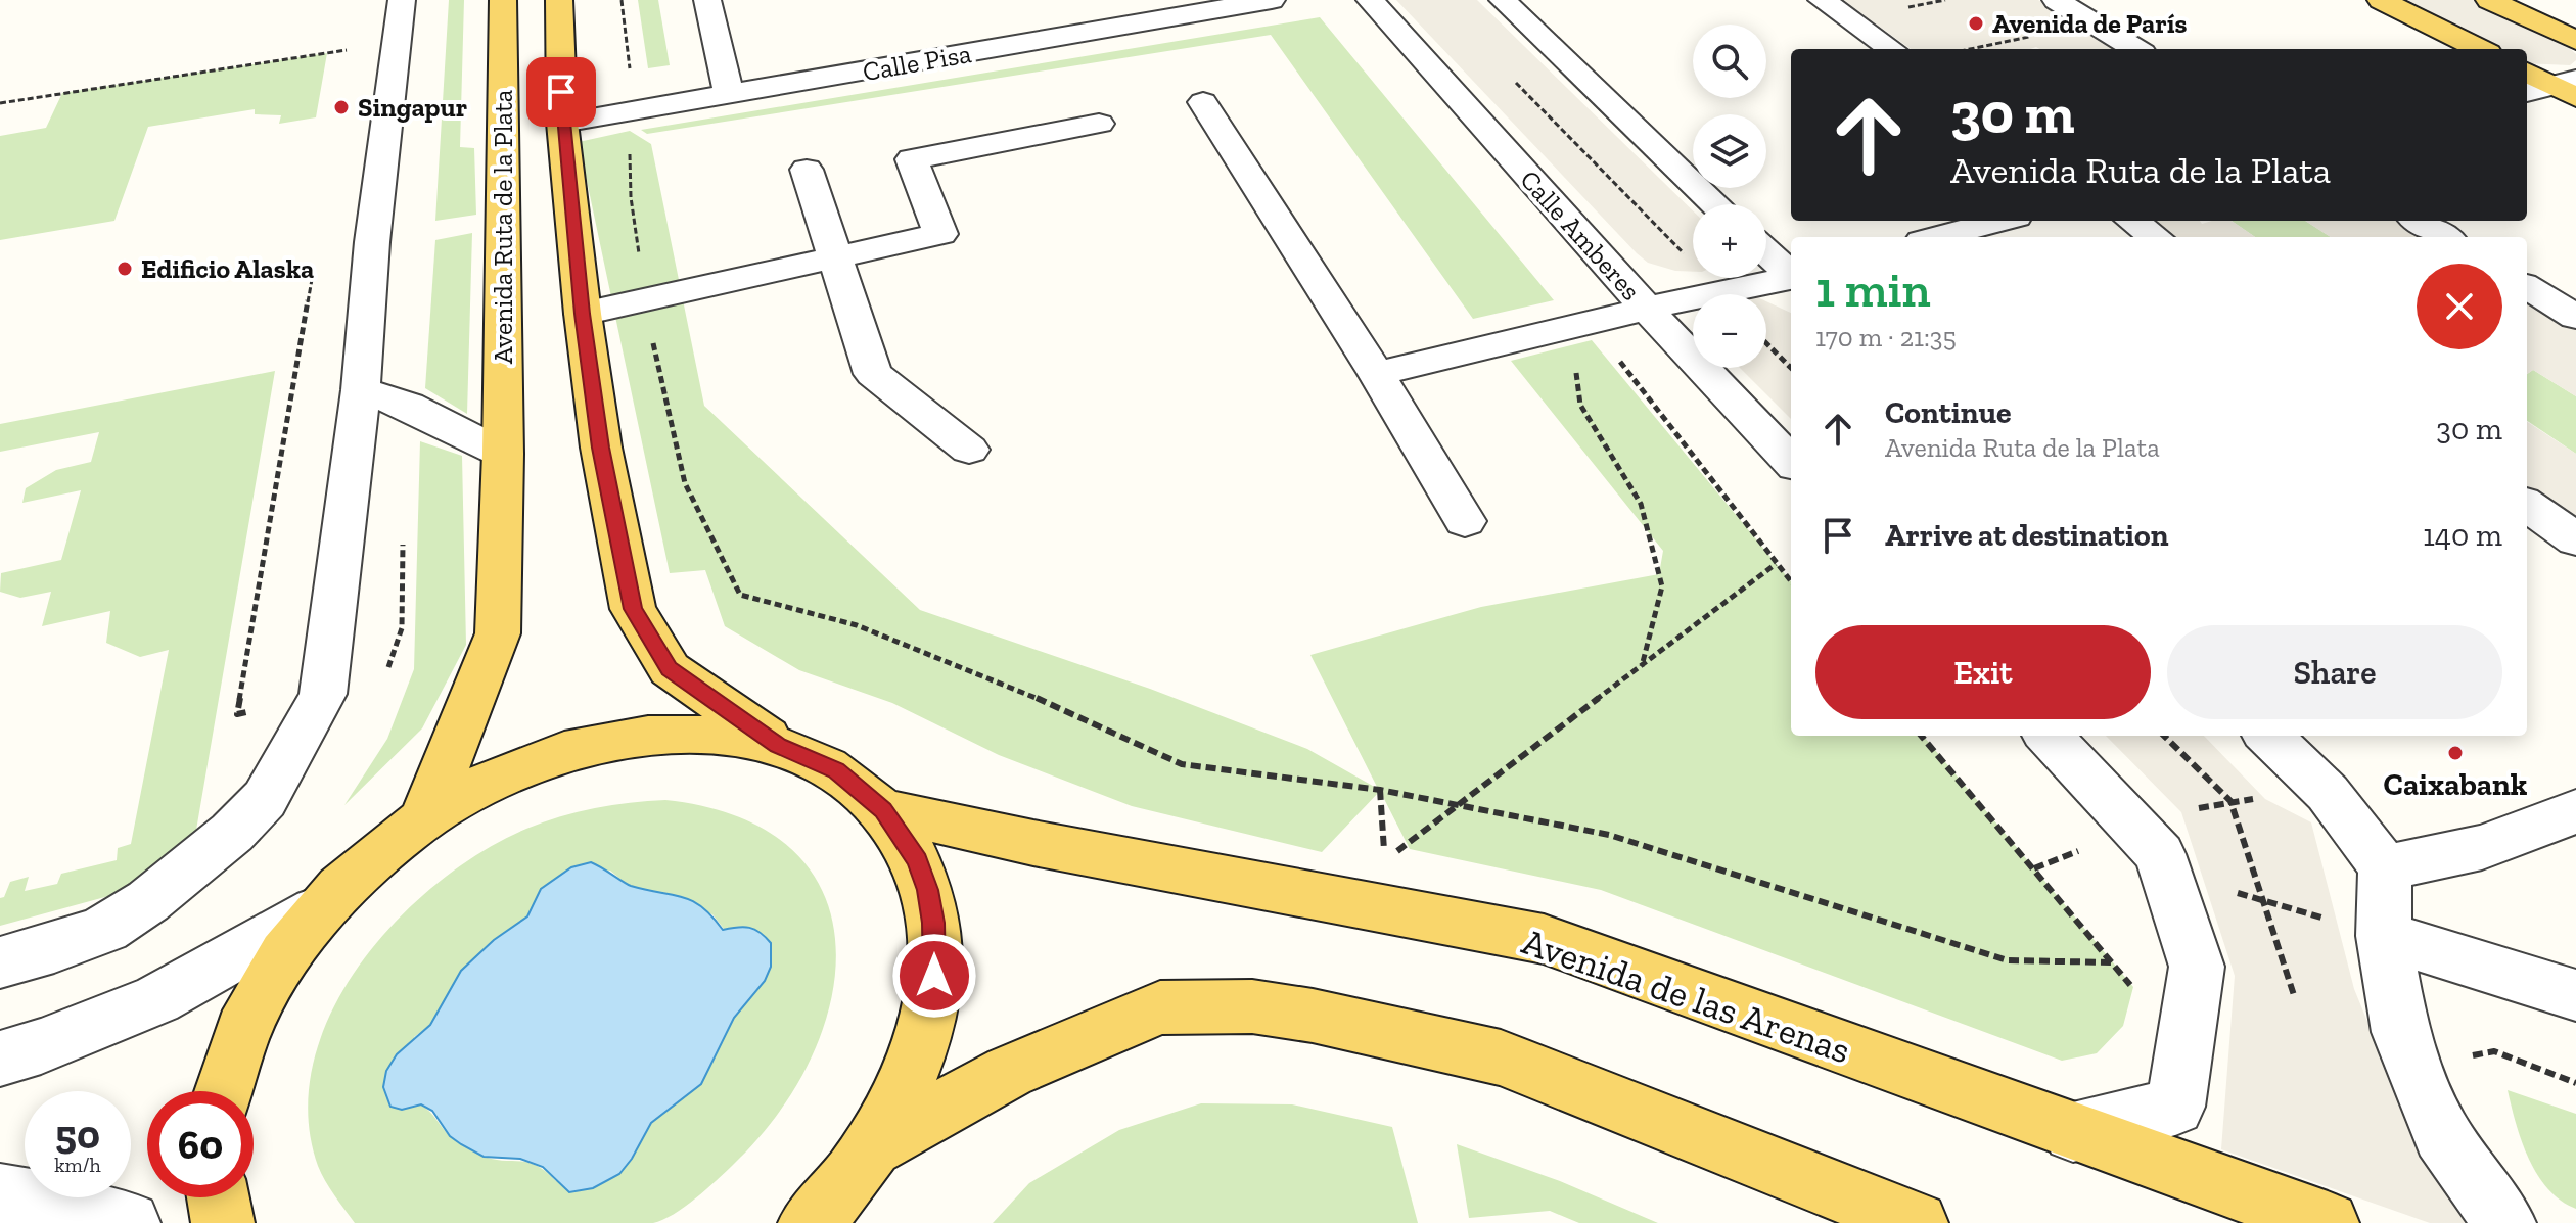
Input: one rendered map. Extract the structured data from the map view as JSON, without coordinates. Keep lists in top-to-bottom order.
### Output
{
  "streets": {
    "main road": ["Avenida Ruta de la Plata", "Avenida de las Arenas"],
    "street": ["Calle Pisa", "Calle Amberes"]
  },
  "crossings": [
    ["Calle Pisa", "Avenida Ruta de la Plata"]
  ],
  "places": [
    "Avenida de París",
    "Singapur",
    "Edificio Alaska",
    "Caixabank"
  ],
  "page": {
    "map_buttons": ["+", "−"],
    "turn": ["30 m", "Avenida Ruta de la Plata"],
    "heading": ["1 min", "170 m · 21:35"],
    "list": [
      {
        "name": "Continue",
        "note": "Avenida Ruta de la Plata",
        "value": "30 m"
      },
      {
        "name": "Arrive at destination",
        "value": "140 m"
      }
    ],
    "buttons": ["Exit", "Share"],
    "speed": "50 km/h",
    "limit": "60"
  }
}
